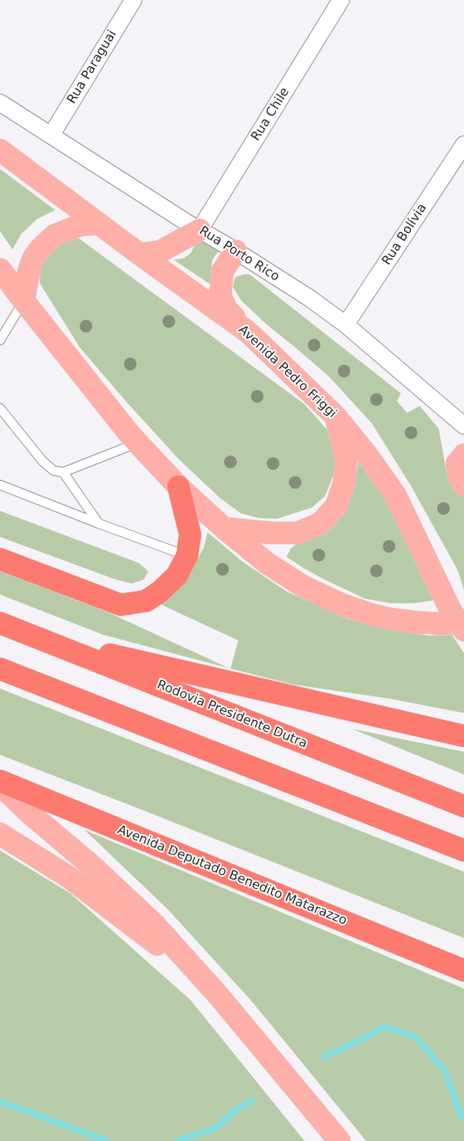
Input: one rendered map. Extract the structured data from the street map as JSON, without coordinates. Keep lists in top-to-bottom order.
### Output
{
  "streets": {
    "highway": ["Rodovia Presidente Dutra", "Avenida Deputado Benedito Matarazzo"],
    "main road": ["Avenida Pedro Friggi"],
    "street": [
      "Rua Paraguai",
      "Rua Chile",
      "Rua Bolívia",
      "Rua Porto Rico"
    ]
  },
  "crossings": [
    ["Rua Paraguai", "Rua Porto Rico"],
    ["Rua Chile", "Rua Porto Rico"],
    ["Rua Bolívia", "Rua Porto Rico"]
  ]
}
